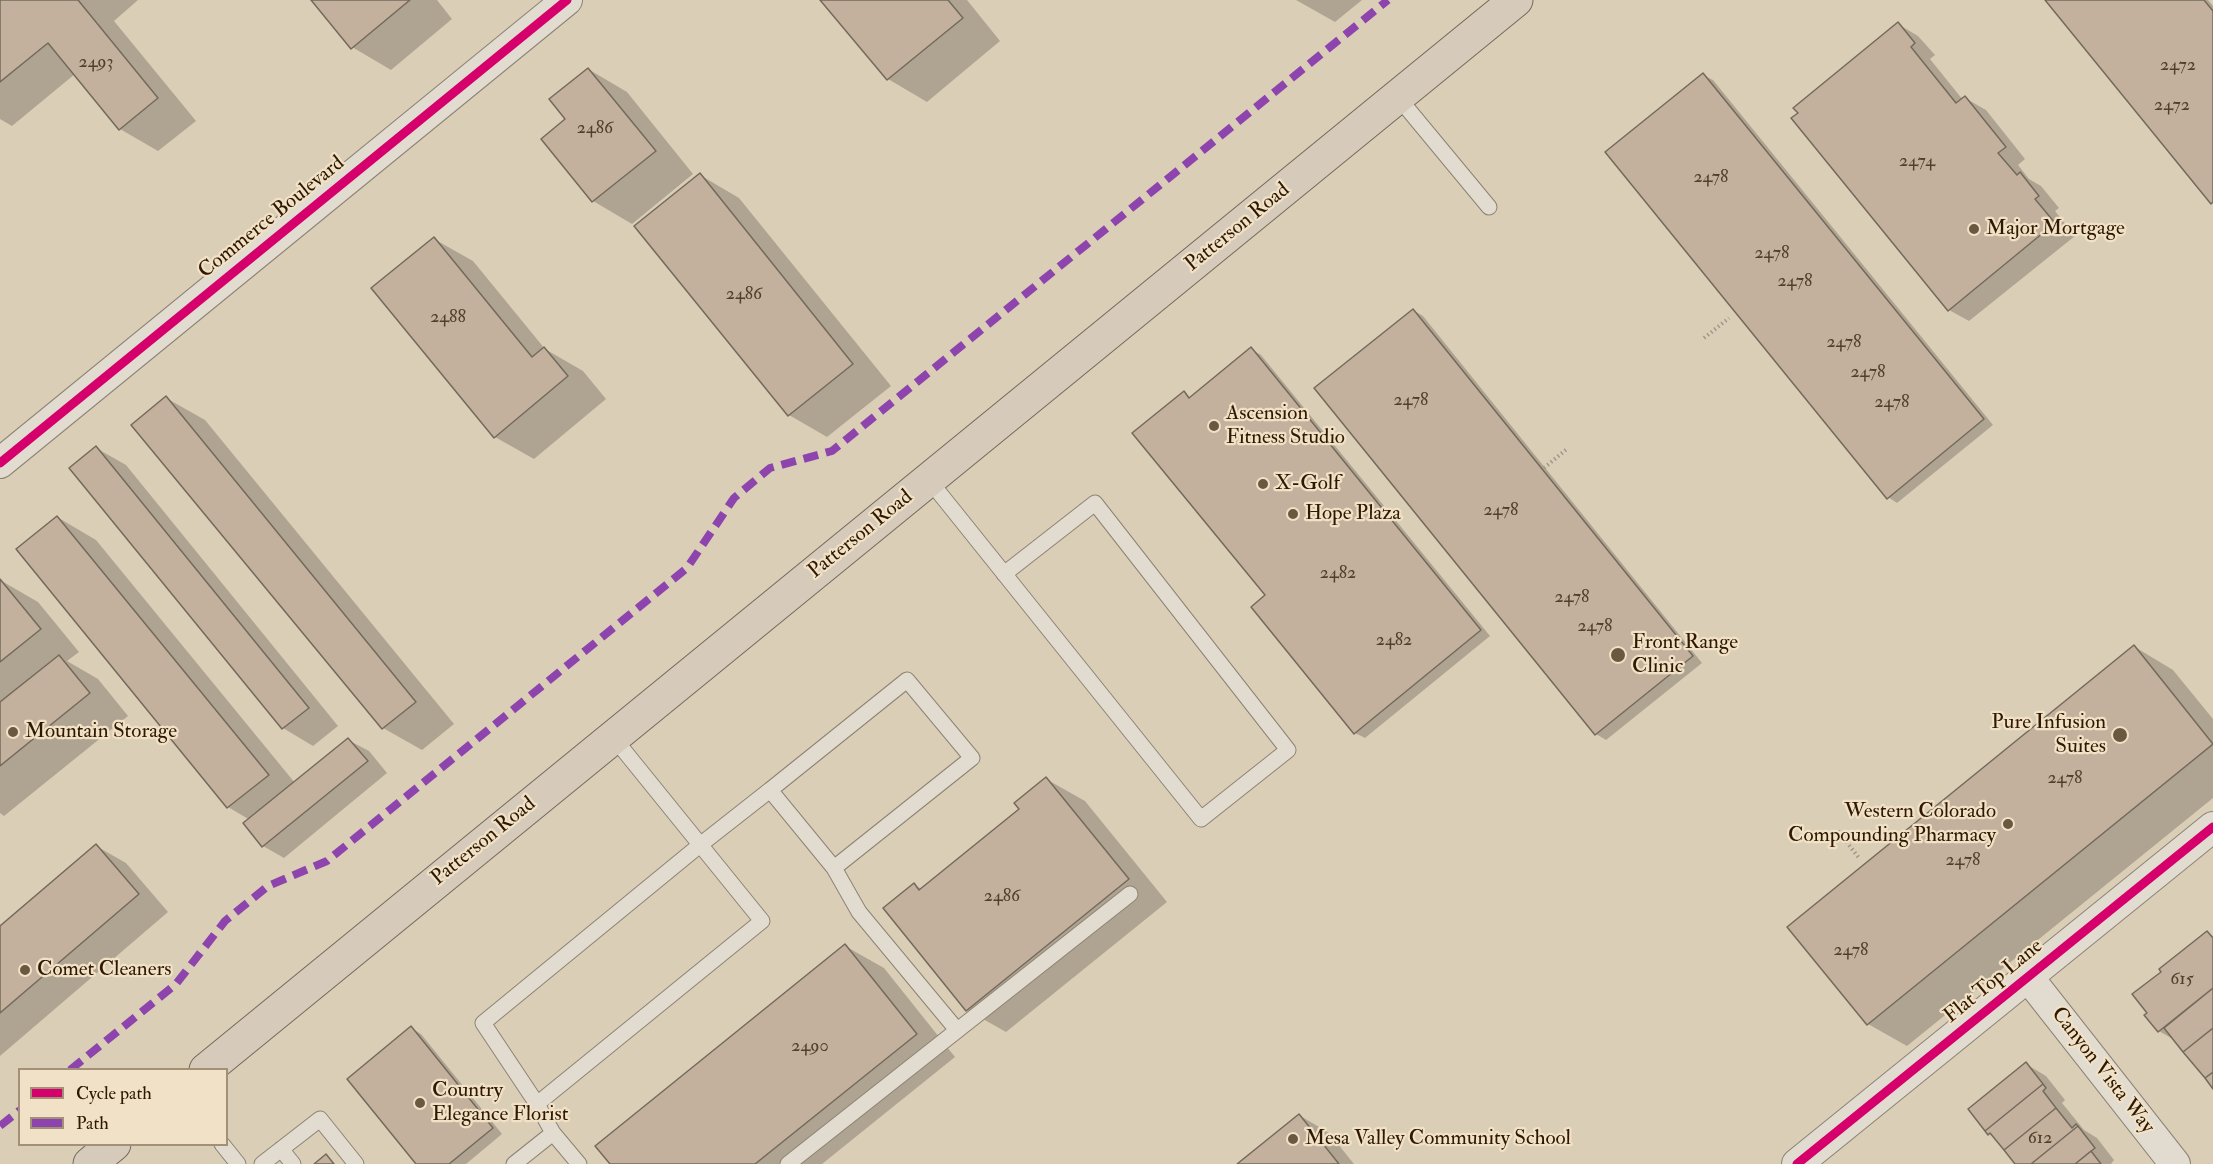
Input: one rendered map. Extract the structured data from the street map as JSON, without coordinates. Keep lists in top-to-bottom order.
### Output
{
  "streets": {
    "main road": ["Patterson Road"],
    "street": ["Commerce Boulevard", "Flat Top Lane", "Canyon Vista Way"]
  },
  "crossings": [
    ["Flat Top Lane", "Canyon Vista Way"]
  ],
  "places": [
    "Major Mortgage",
    "Ascension Fitness Studio",
    "X-Golf",
    "Hope Plaza",
    "Front Range Clinic",
    "Mountain Storage",
    "Pure Infusion Suites",
    "Western Colorado Compounding Pharmacy",
    "Comet Cleaners",
    "Country Elegance Florist",
    "Mesa Valley Community School"
  ],
  "house_numbers": [
    "2493",
    "2472",
    "2472",
    "2486",
    "2474",
    "2478",
    "2478",
    "2478",
    "2486",
    "2488",
    "2478",
    "2478",
    "2478",
    "2478",
    "2478",
    "2482",
    "2478",
    "2478",
    "2482",
    "2478",
    "2478",
    "2486",
    "2478",
    "615",
    "2490",
    "612"
  ],
  "legend": ["Cycle path", "Path"]
}
